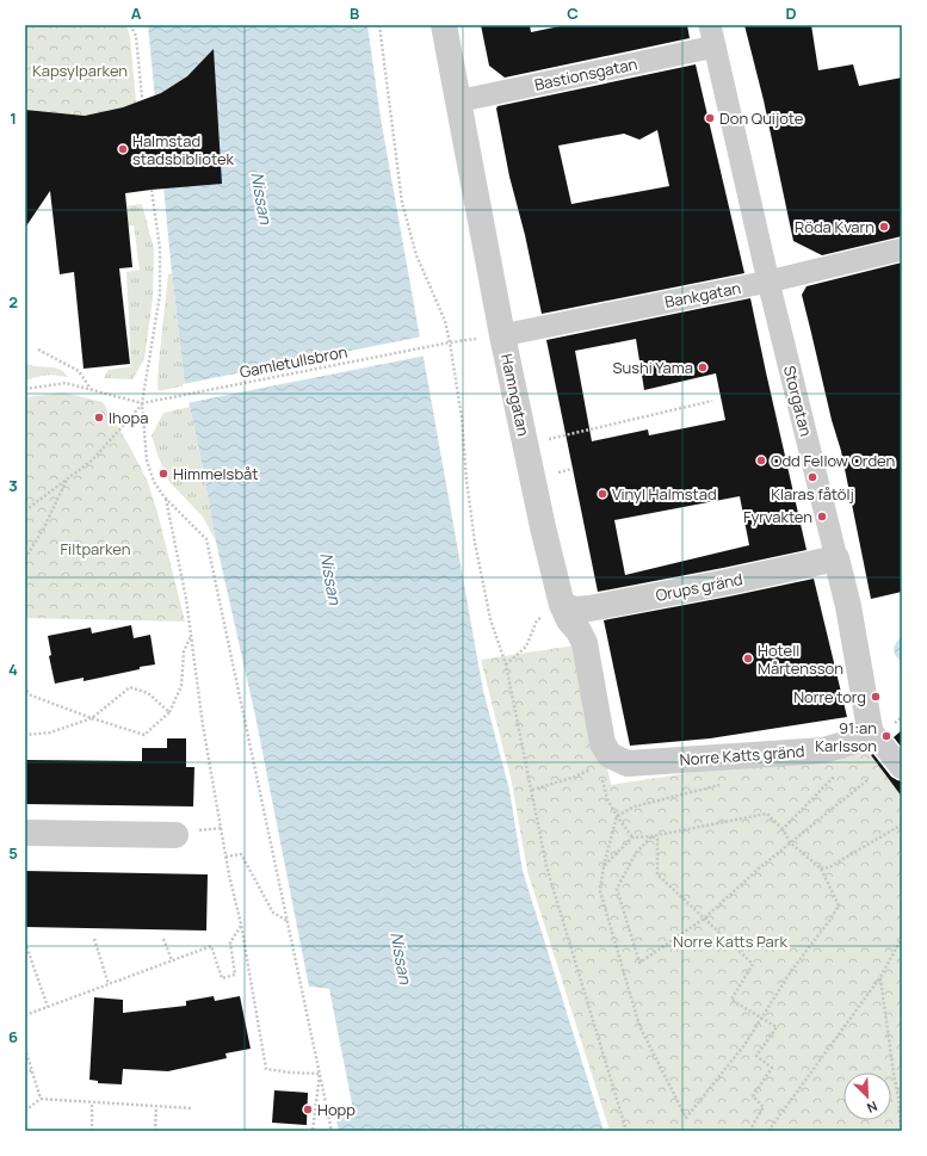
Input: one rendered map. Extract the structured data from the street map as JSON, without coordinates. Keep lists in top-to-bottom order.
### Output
{
  "streets": {
    "street": [
      "Bastionsgatan",
      "Bankgatan",
      "Hamngatan",
      "Storgatan",
      "Orups gränd",
      "Norre Katts gränd"
    ],
    "path": ["Gamletullsbron"]
  },
  "crossings": [
    ["Bastionsgatan", "Hamngatan"],
    ["Bastionsgatan", "Storgatan"],
    ["Bankgatan", "Hamngatan"],
    ["Bankgatan", "Storgatan"],
    ["Hamngatan", "Orups gränd"],
    ["Hamngatan", "Norre Katts gränd"],
    ["Storgatan", "Orups gränd"],
    ["Storgatan", "Norre Katts gränd"]
  ],
  "water": ["Nissan"],
  "parks": ["Kapsylparken", "Filtparken", "Norre Katts Park"],
  "places": [
    "Don Quijote",
    "Halmstad stadsbibliotek",
    "Röda Kvarn",
    "Sushi Yama",
    "Ihopa",
    "Odd Fellow Orden",
    "Himmelsbåt",
    "Klaras fåtölj",
    "Vinyl Halmstad",
    "Fyrvakten",
    "Hotell Mårtensson",
    "Norre torg",
    "91:an Karlsson",
    "Hopp"
  ],
  "north": "bottom right",
  "grid": {
    "columns": [
      "A",
      "B",
      "C",
      "D"
    ],
    "rows": [
      "1",
      "2",
      "3",
      "4",
      "5",
      "6"
    ]
  }
}
